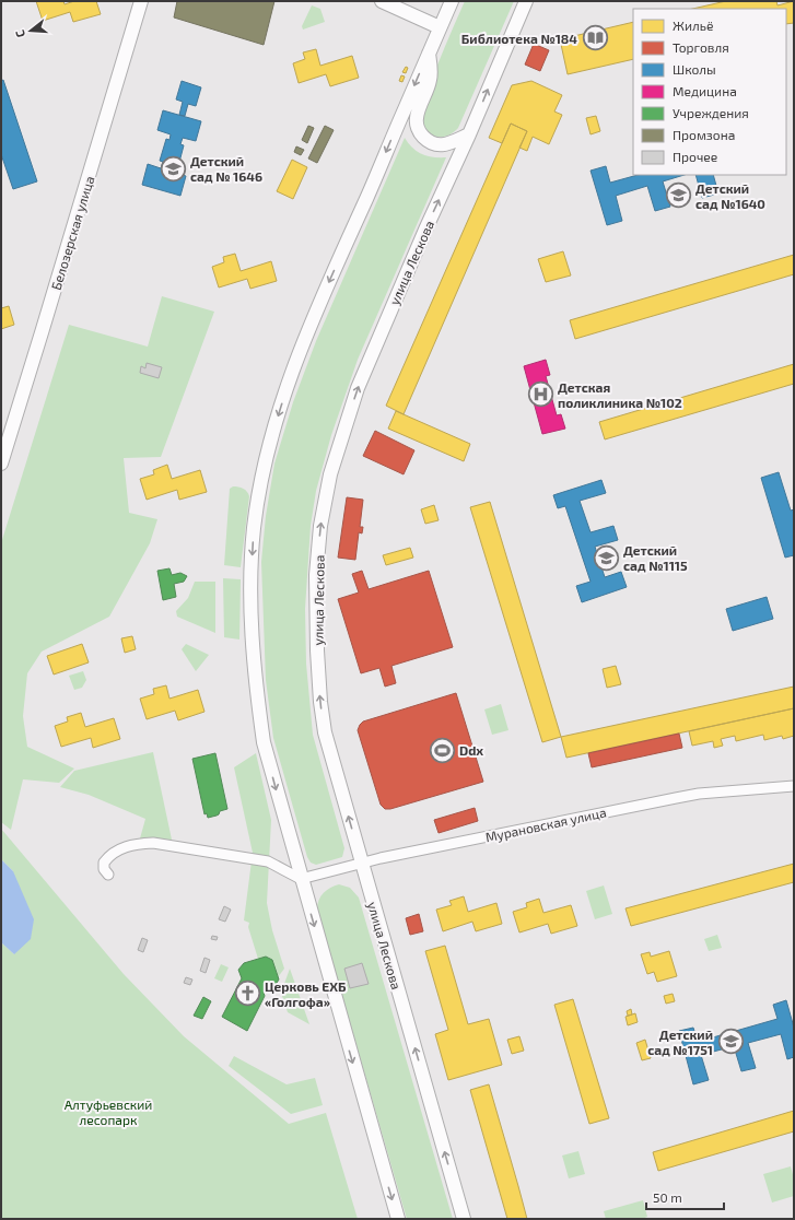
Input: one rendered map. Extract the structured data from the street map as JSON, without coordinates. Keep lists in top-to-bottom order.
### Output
{
  "streets": {
    "main road": ["Белозерская улица", "улица Лескова"],
    "street": ["Мурановская улица"]
  },
  "crossings": [
    ["улица Лескова", "Мурановская улица"]
  ],
  "parks": ["Алтуфьевский лесопарк"],
  "places": {
    "library": ["Библиотека №184"],
    "school or university": [
      "Детский сад № 1646",
      "Детский сад №1640",
      "Детский сад №1115",
      "Детский сад №1751"
    ],
    "hospital": ["Детская поликлиника №102"],
    "sports": ["Ddx"],
    "church": ["Церковь ЕХБ «Голгофа»"]
  },
  "legend": [
    "Жильё",
    "Торговля",
    "Школы",
    "Медицина",
    "Учреждения",
    "Промзона",
    "Прочее"
  ],
  "scale_bar": "50 m",
  "north": "left"
}
